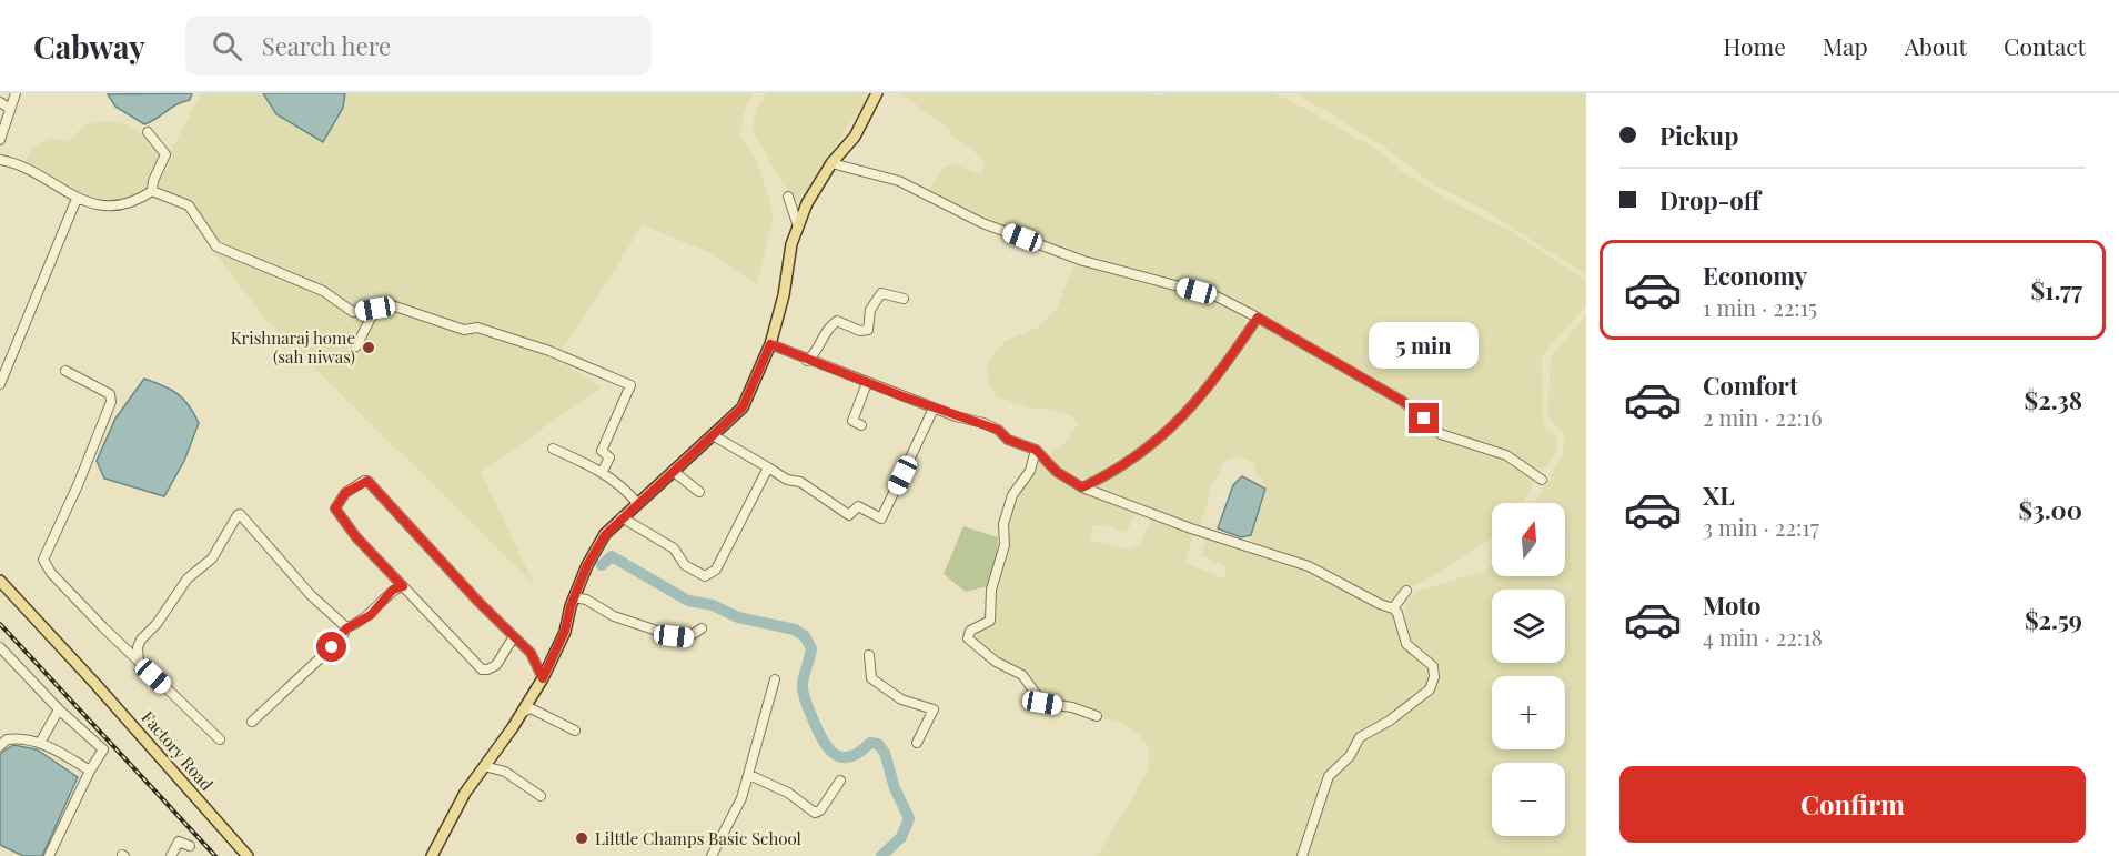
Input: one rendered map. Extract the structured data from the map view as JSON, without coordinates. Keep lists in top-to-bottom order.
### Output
{
  "streets": {
    "main road": ["Factory Road"]
  },
  "places": ["Krishnaraj home (sah niwas)", "Lilttle Champs Basic School"],
  "north": "top",
  "page": {
    "header": "Cabway",
    "search": "Search here",
    "nav": [
      "Home",
      "Map",
      "About",
      "Contact"
    ],
    "banner": ["Pickup", "Drop-off"],
    "list": [
      {
        "name": "Economy",
        "note": "1 min · 22:15",
        "value": "$1.77"
      },
      {
        "name": "Comfort",
        "note": "2 min · 22:16",
        "value": "$2.38"
      },
      {
        "name": "XL",
        "note": "3 min · 22:17",
        "value": "$3.00"
      },
      {
        "name": "Moto",
        "note": "4 min · 22:18",
        "value": "$2.59"
      }
    ],
    "bubble": "5 min",
    "map_buttons": ["+", "−"],
    "buttons": "Confirm"
  }
}
